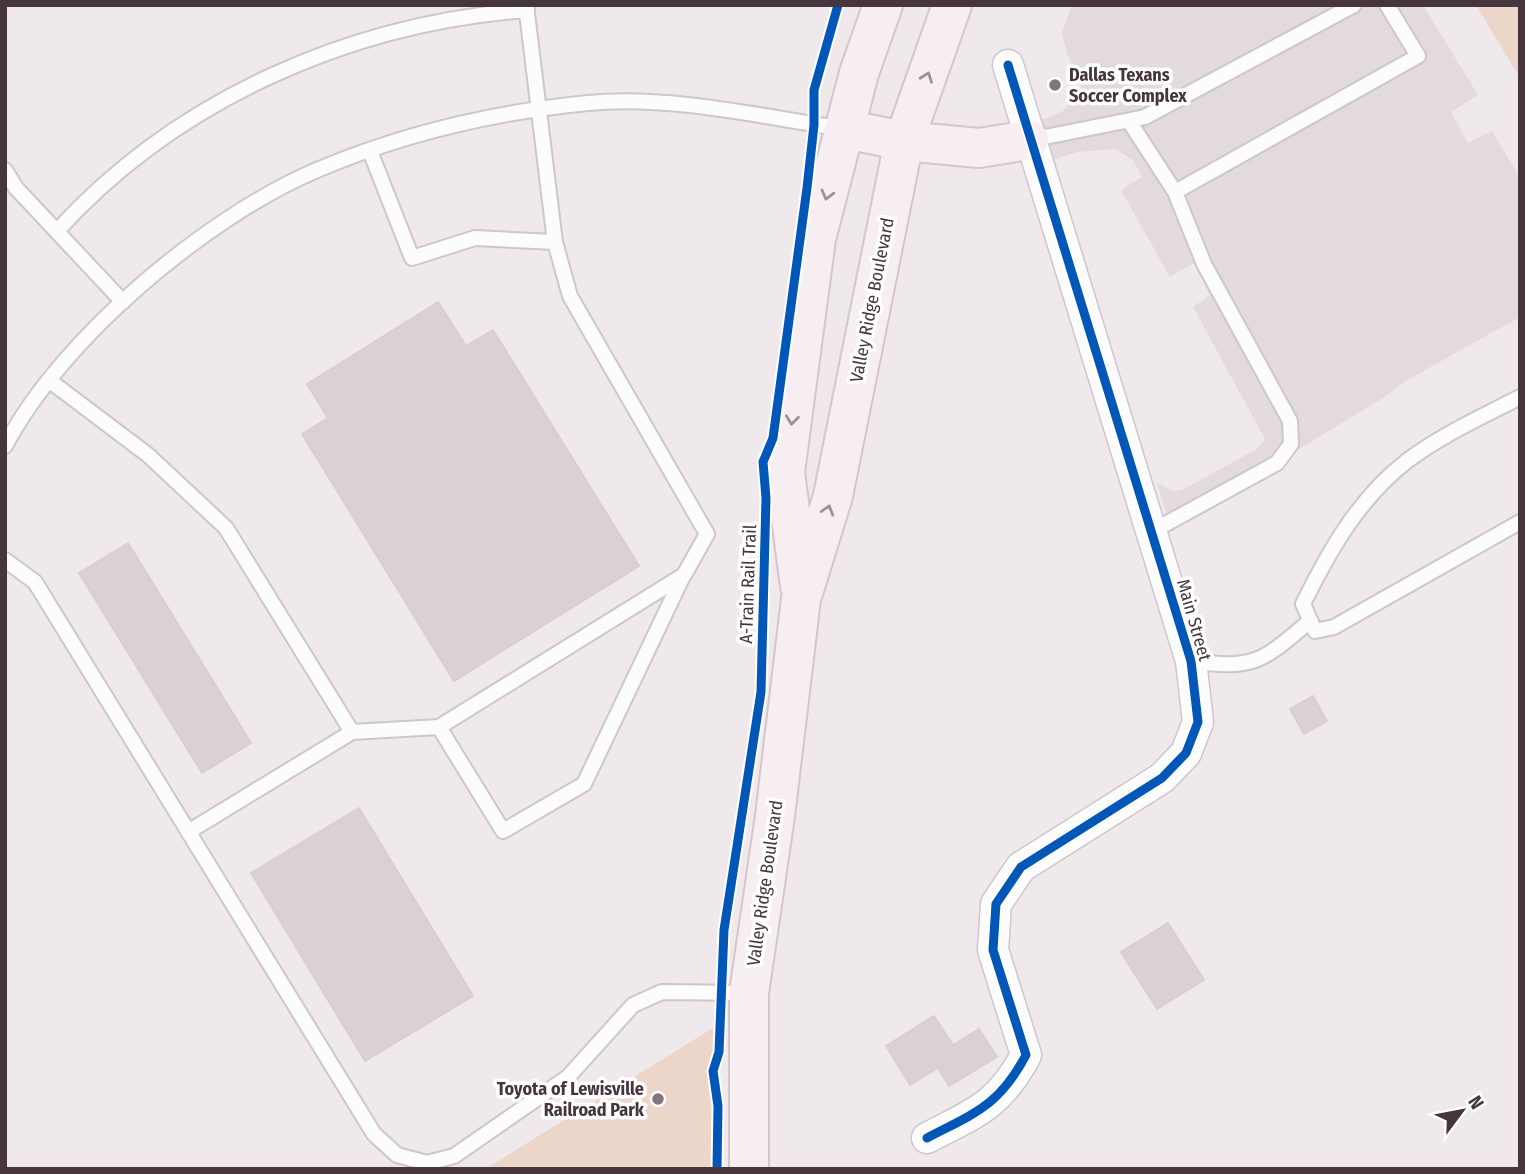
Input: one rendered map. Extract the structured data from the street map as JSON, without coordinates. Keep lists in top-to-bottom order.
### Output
{
  "streets": {
    "street": ["Valley Ridge Boulevard", "Main Street"],
    "cycle path": ["A-Train Rail Trail"]
  },
  "places": ["Dallas Texans Soccer Complex", "Toyota of Lewisville Railroad Park"],
  "north": "top right"
}
